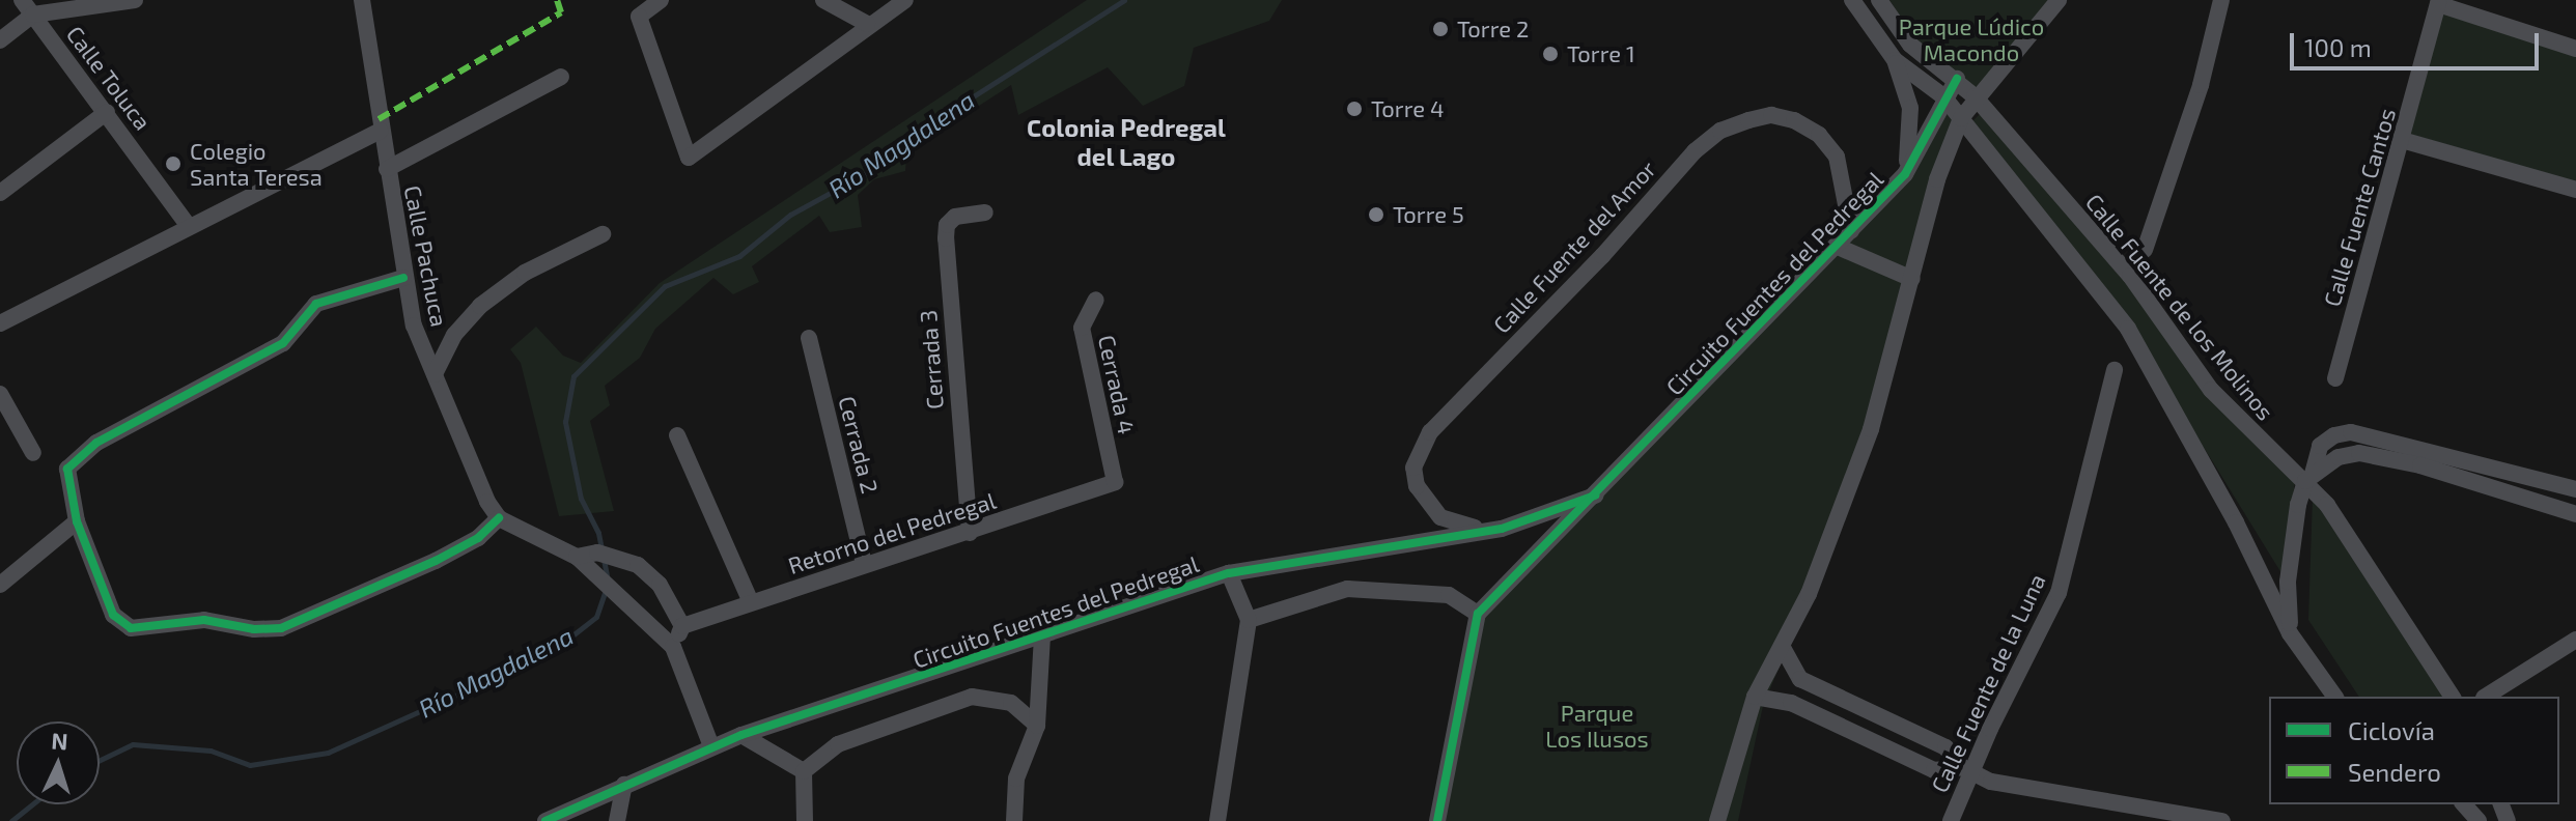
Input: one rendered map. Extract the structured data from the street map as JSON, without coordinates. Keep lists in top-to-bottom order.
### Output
{
  "streets": {
    "street": [
      "Calle Toluca",
      "Calle Fuente Cantos",
      "Calle Fuente del Amor",
      "Calle Pachuca",
      "Circuito Fuentes del Pedregal",
      "Calle Fuente de los Molinos",
      "Cerrada 3",
      "Cerrada 4",
      "Cerrada 2",
      "Retorno del Pedregal",
      "Calle Fuente de la Luna"
    ]
  },
  "crossings": [
    ["Calle Fuente del Amor", "Circuito Fuentes del Pedregal"],
    ["Circuito Fuentes del Pedregal", "Calle Fuente de los Molinos"],
    ["Cerrada 3", "Retorno del Pedregal"],
    ["Cerrada 4", "Retorno del Pedregal"],
    ["Cerrada 2", "Retorno del Pedregal"]
  ],
  "districts": ["Colonia Pedregal del Lago"],
  "water": ["Río Magdalena"],
  "parks": ["Parque Lúdico Macondo", "Parque Los Ilusos"],
  "places": [
    "Torre 2",
    "Torre 1",
    "Torre 4",
    "Colegio Santa Teresa",
    "Torre 5"
  ],
  "legend": ["Ciclovía", "Sendero"],
  "scale_bar": "100 m",
  "north": "top"
}
